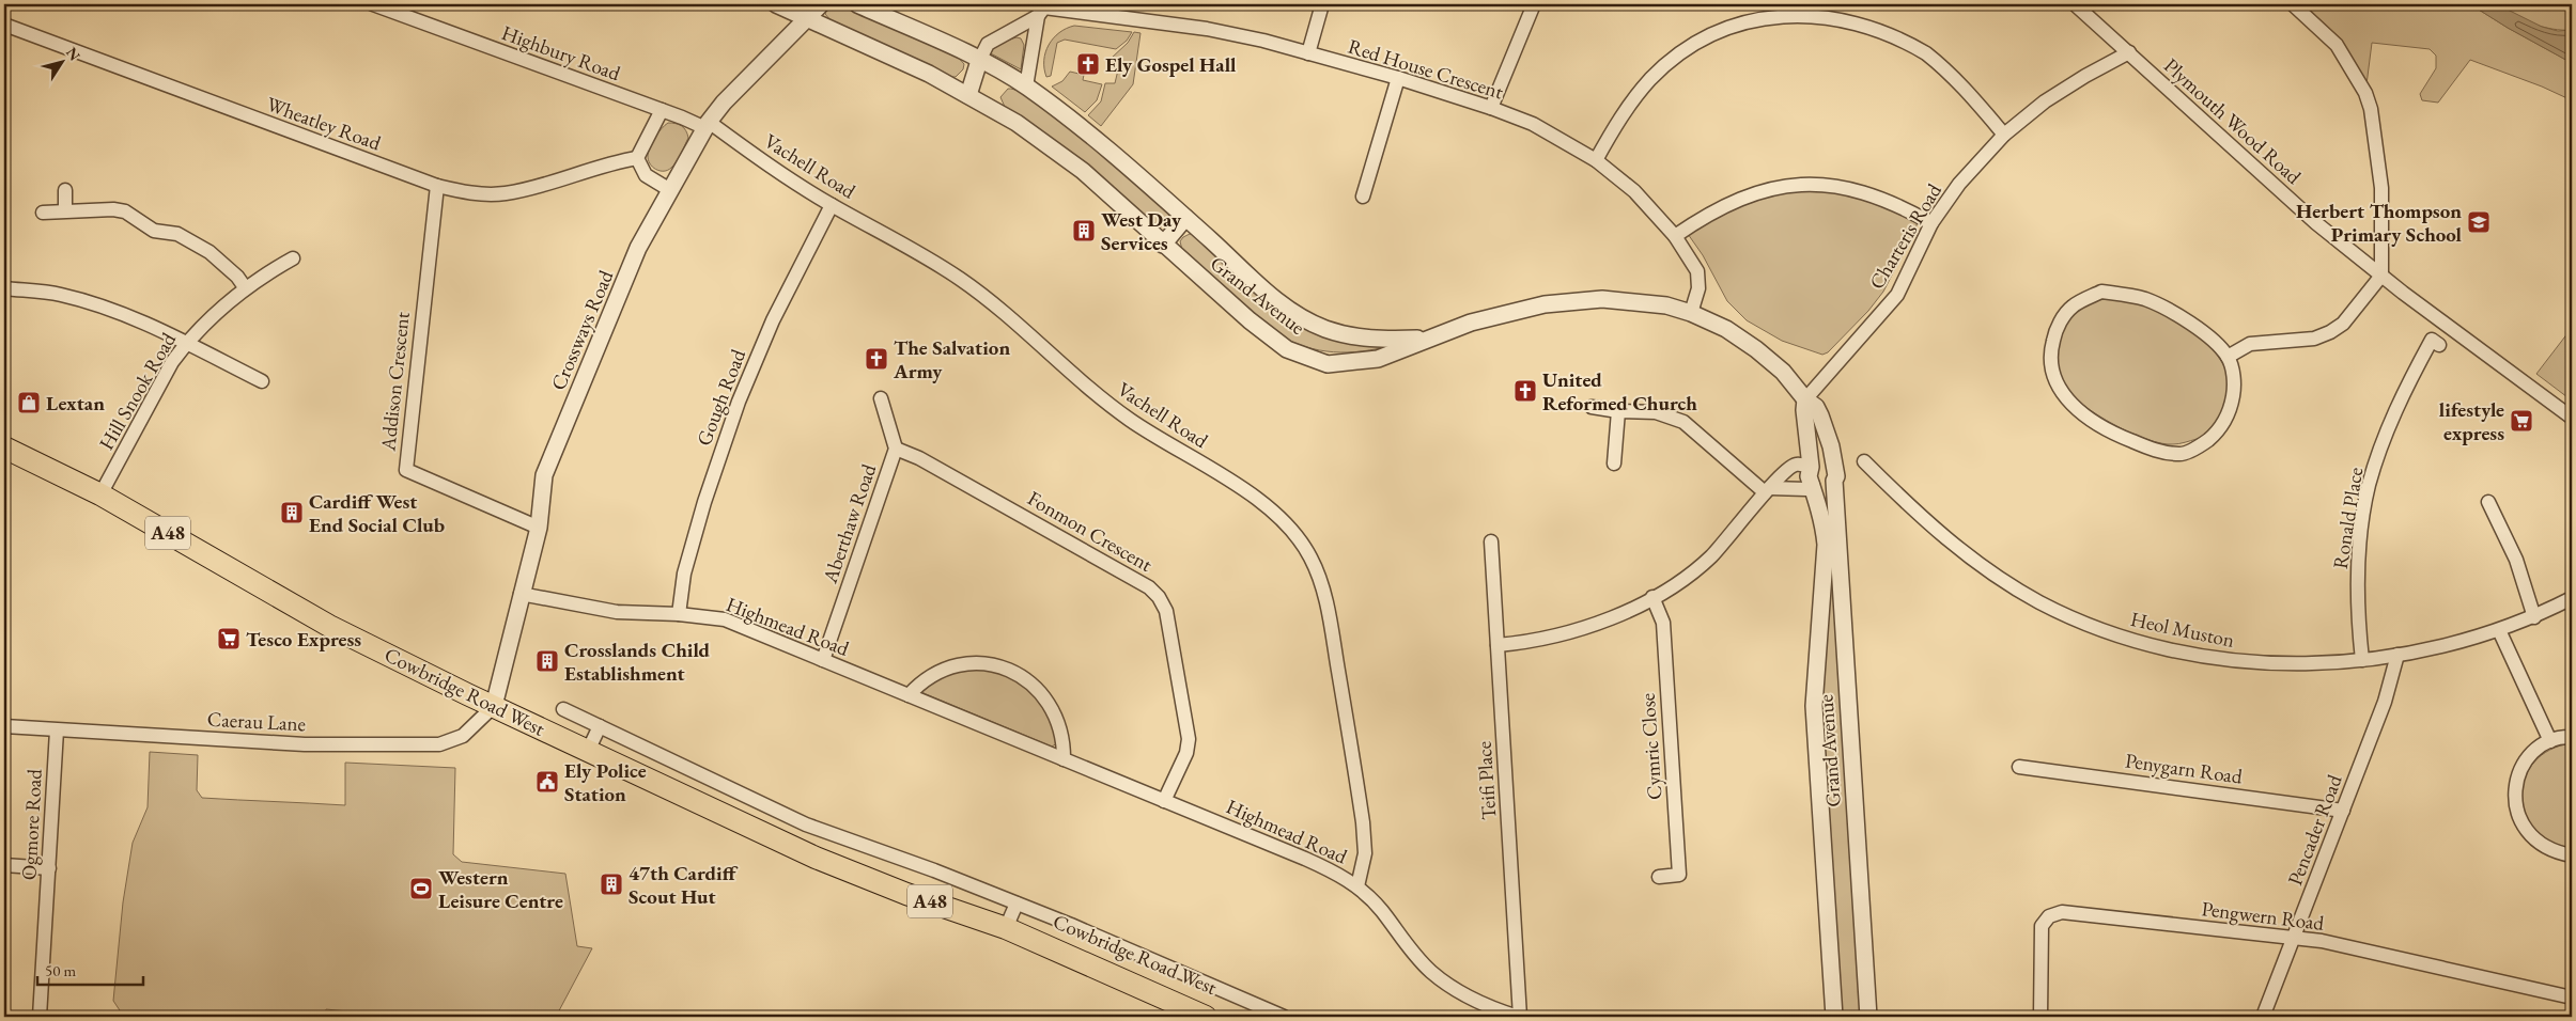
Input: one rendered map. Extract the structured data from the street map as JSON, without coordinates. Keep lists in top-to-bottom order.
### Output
{
  "streets": {
    "highway": ["A48", "Cowbridge Road West"],
    "street": [
      "Highbury Road",
      "Red House Crescent",
      "Plymouth Wood Road",
      "Wheatley Road",
      "Vachell Road",
      "Charteris Road",
      "Grand Avenue",
      "Crossways Road",
      "Addison Crescent",
      "Hill Snook Road",
      "Gough Road",
      "Ronald Place",
      "Aberthaw Road",
      "Fonmon Crescent",
      "Highmead Road",
      "Heol Muston",
      "Caerau Lane",
      "Cymric Close",
      "Penygarn Road",
      "Teifi Place",
      "Ogmore Road",
      "Pencader Road",
      "Pengwern Road"
    ]
  },
  "crossings": [
    ["Highbury Road", "Vachell Road"],
    ["Highbury Road", "Crossways Road"],
    ["Red House Crescent", "Grand Avenue"],
    ["Plymouth Wood Road", "Charteris Road"],
    ["Wheatley Road", "Addison Crescent"],
    ["Vachell Road", "Crossways Road"],
    ["Vachell Road", "Gough Road"],
    ["Vachell Road", "Highmead Road"],
    ["Charteris Road", "Grand Avenue"],
    ["Grand Avenue", "Crossways Road"],
    ["Crossways Road", "Addison Crescent"],
    ["Crossways Road", "Highmead Road"],
    ["Crossways Road", "Cowbridge Road West"],
    ["Crossways Road", "Caerau Lane"],
    ["Hill Snook Road", "Cowbridge Road West"],
    ["Gough Road", "Highmead Road"],
    ["Ronald Place", "Heol Muston"],
    ["Aberthaw Road", "Fonmon Crescent"],
    ["Aberthaw Road", "Highmead Road"],
    ["Fonmon Crescent", "Highmead Road"],
    ["Highmead Road", "Teifi Place"],
    ["Heol Muston", "Pencader Road"],
    ["Cowbridge Road West", "Caerau Lane"],
    ["Caerau Lane", "Ogmore Road"],
    ["Penygarn Road", "Pencader Road"],
    ["Pencader Road", "Pengwern Road"]
  ],
  "places": {
    "church": ["Ely Gospel Hall", "The Salvation Army", "United Reformed Church"],
    "school or university": ["Herbert Thompson Primary School"],
    "building": [
      "West Day Services",
      "Cardiff West End Social Club",
      "Crosslands Child Establishment",
      "47th Cardiff Scout Hut"
    ],
    "shop": ["Lextan"],
    "supermarket": ["lifestyle express", "Tesco Express"],
    "public building": ["Ely Police Station"],
    "sports": ["Western Leisure Centre"]
  },
  "scale_bar": "50 m",
  "north": "top right"
}
